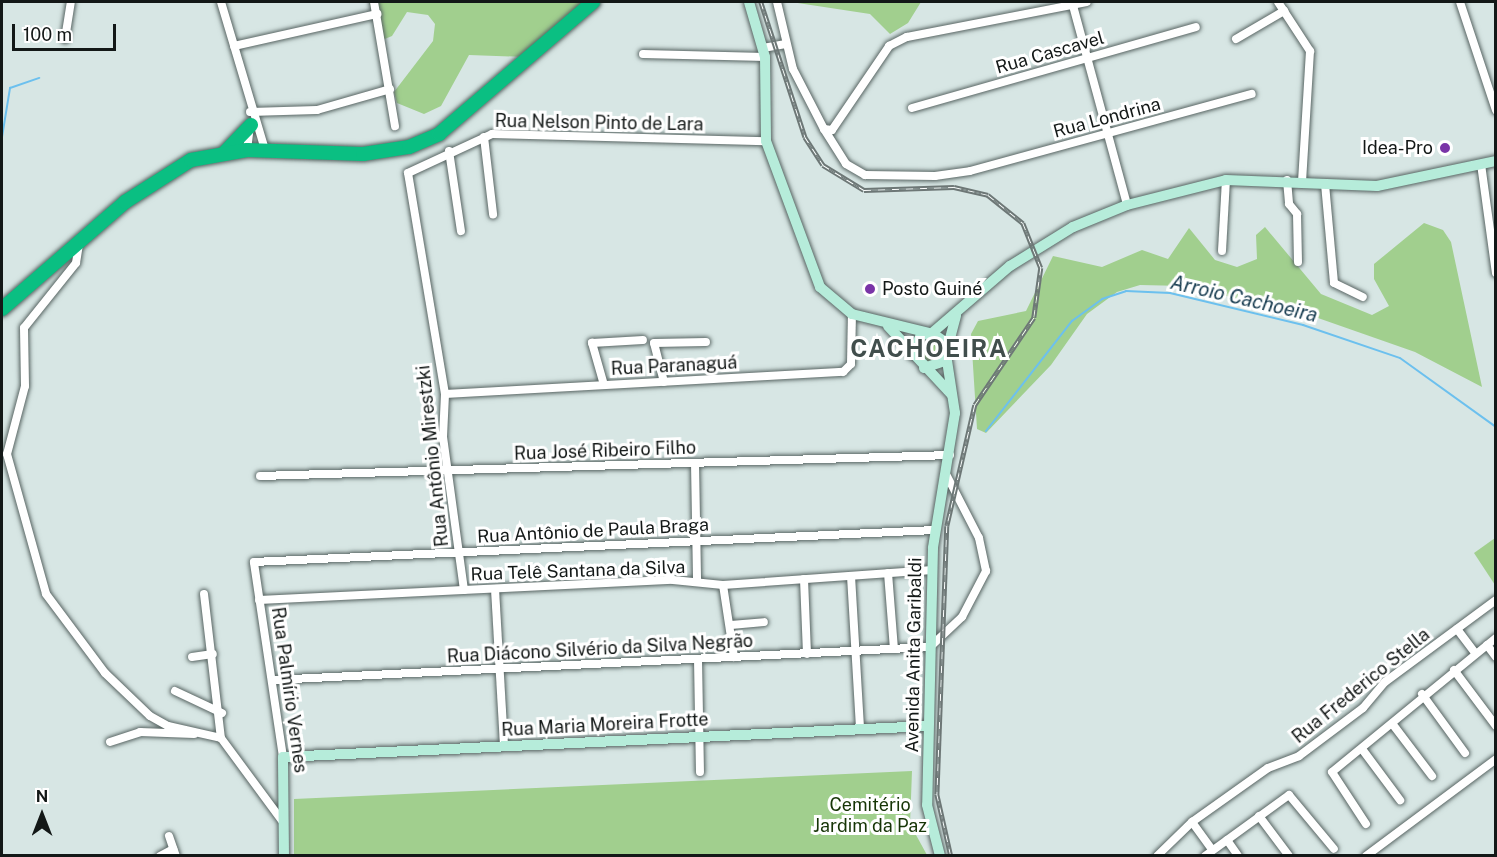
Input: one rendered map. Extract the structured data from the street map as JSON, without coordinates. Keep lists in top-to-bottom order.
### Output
{
  "streets": {
    "main road": ["Avenida Anita Garibaldi", "Rua Palmírio Vernes", "Rua Maria Moreira Frotte"],
    "street": [
      "Rua Cascavel",
      "Rua Londrina",
      "Rua Nelson Pinto de Lara",
      "Rua Paranaguá",
      "Rua José Ribeiro Filho",
      "Rua Antônio Mirestzki",
      "Rua Antônio de Paula Braga",
      "Rua Telê Santana da Silva",
      "Rua Diácono Silvério da Silva Negrão",
      "Rua Frederico Stella"
    ]
  },
  "crossings": [
    ["Rua Nelson Pinto de Lara", "Rua Antônio Mirestzki"],
    ["Rua Paranaguá", "Rua Antônio Mirestzki"],
    ["Rua José Ribeiro Filho", "Rua Antônio Mirestzki"],
    ["Rua José Ribeiro Filho", "Avenida Anita Garibaldi"],
    ["Rua Antônio Mirestzki", "Rua Antônio de Paula Braga"],
    ["Rua Antônio Mirestzki", "Rua Telê Santana da Silva"],
    ["Rua Antônio de Paula Braga", "Avenida Anita Garibaldi"],
    ["Rua Antônio de Paula Braga", "Rua Palmírio Vernes"],
    ["Rua Telê Santana da Silva", "Avenida Anita Garibaldi"],
    ["Rua Telê Santana da Silva", "Rua Palmírio Vernes"],
    ["Rua Diácono Silvério da Silva Negrão", "Avenida Anita Garibaldi"],
    ["Rua Diácono Silvério da Silva Negrão", "Rua Palmírio Vernes"],
    ["Avenida Anita Garibaldi", "Rua Maria Moreira Frotte"],
    ["Rua Palmírio Vernes", "Rua Maria Moreira Frotte"]
  ],
  "districts": ["CACHOEIRA"],
  "water": ["Arroio Cachoeira"],
  "parks": ["Cemitério Jardim da Paz"],
  "places": ["Idea-Pro", "Posto Guiné"],
  "scale_bar": "100 m",
  "north": "top"
}
